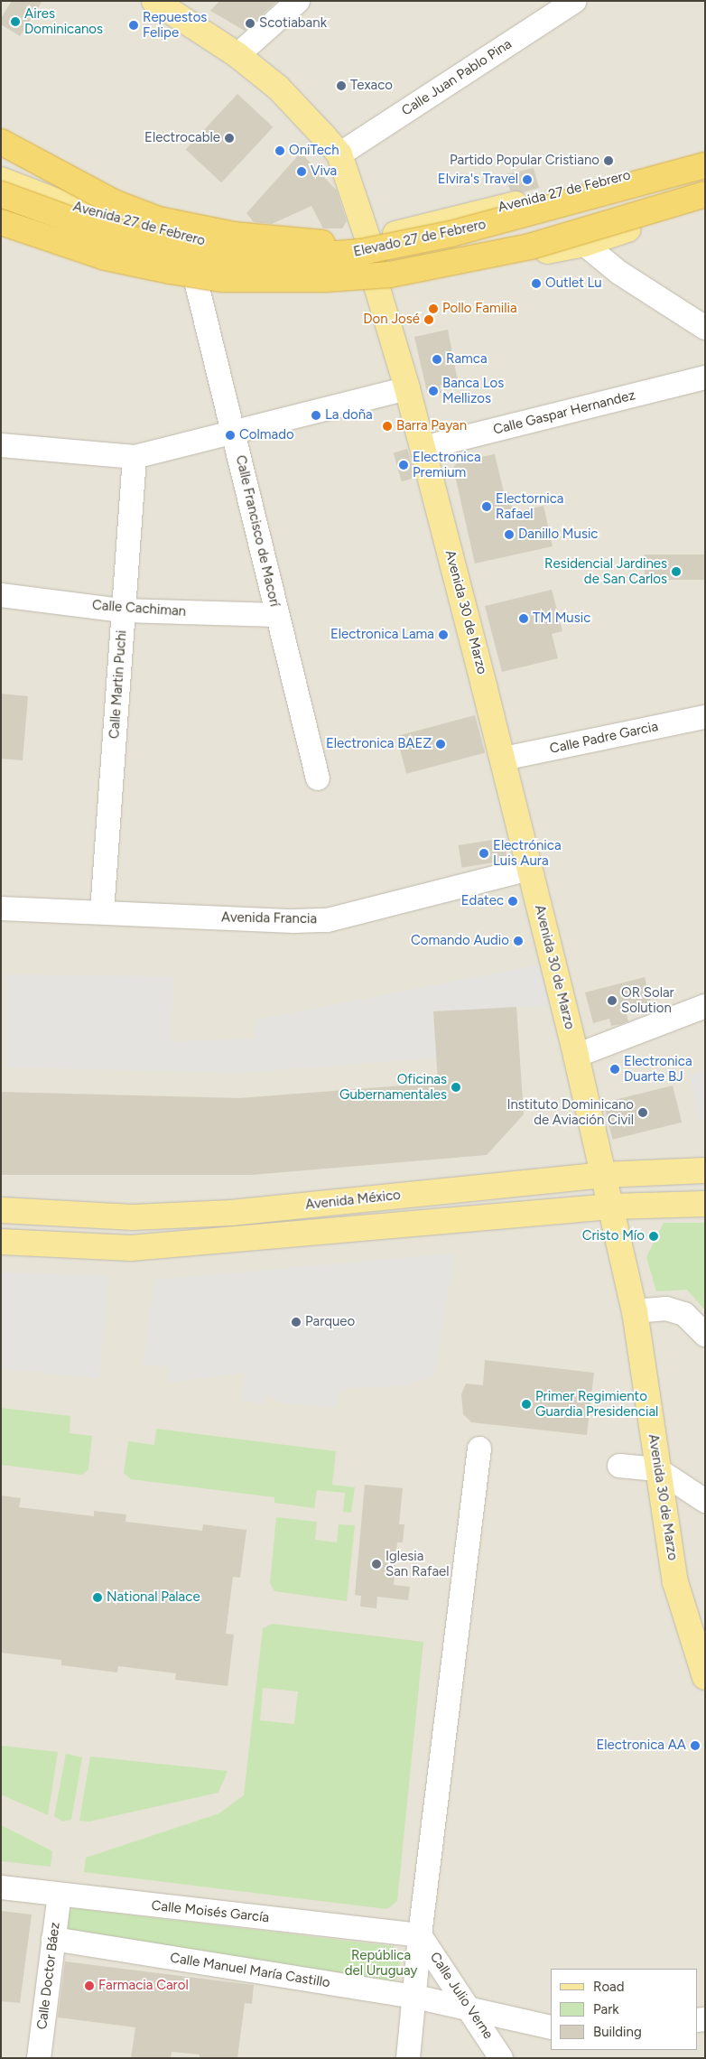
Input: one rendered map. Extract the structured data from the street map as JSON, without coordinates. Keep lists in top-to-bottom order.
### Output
{
  "streets": {
    "highway": ["Elevado 27 de Febrero"],
    "main road": ["Avenida 27 de Febrero", "Avenida 30 de Marzo", "Avenida México"],
    "street": [
      "Calle Juan Pablo Pina",
      "Calle Gaspar Hernandez",
      "Calle Francisco de Macorí",
      "Calle Cachiman",
      "Calle Martin Puchi",
      "Calle Padre Garcia",
      "Avenida Francia",
      "Calle Moisés García",
      "Calle Manuel María Castillo",
      "Calle Doctor Báez",
      "Calle Julio Verne"
    ]
  },
  "crossings": [
    ["Calle Juan Pablo Pina", "Avenida 30 de Marzo"],
    ["Avenida 27 de Febrero", "Elevado 27 de Febrero"],
    ["Avenida 27 de Febrero", "Calle Francisco de Macorí"],
    ["Avenida 27 de Febrero", "Avenida 30 de Marzo"],
    ["Elevado 27 de Febrero", "Avenida 30 de Marzo"],
    ["Calle Gaspar Hernandez", "Avenida 30 de Marzo"],
    ["Calle Francisco de Macorí", "Calle Cachiman"],
    ["Calle Cachiman", "Calle Martin Puchi"],
    ["Avenida 30 de Marzo", "Calle Padre Garcia"],
    ["Avenida 30 de Marzo", "Avenida Francia"],
    ["Avenida 30 de Marzo", "Avenida México"],
    ["Calle Martin Puchi", "Avenida Francia"],
    ["Calle Moisés García", "Calle Doctor Báez"],
    ["Calle Moisés García", "Calle Julio Verne"],
    ["Calle Manuel María Castillo", "Calle Doctor Báez"],
    ["Calle Manuel María Castillo", "Calle Julio Verne"]
  ],
  "parks": ["República del Uruguay"],
  "places": [
    "Aires Dominicanos",
    "Scotiabank",
    "Repuestos Felipe",
    "Texaco",
    "Electrocable",
    "OniTech",
    "Partido Popular Cristiano",
    "Viva",
    "Elvira's Travel",
    "Outlet Lu",
    "Pollo Familia",
    "Don José",
    "Ramca",
    "Banca Los Mellizos",
    "La doña",
    "Barra Payan",
    "Colmado",
    "Electronica Premium",
    "Electornica Rafael",
    "Danillo Music",
    "Residencial Jardines de San Carlos",
    "TM Music",
    "Electronica Lama",
    "Electronica BAEZ",
    "Electrónica Luis Aura",
    "Edatec",
    "Comando Audio",
    "OR Solar Solution",
    "Electronica Duarte BJ",
    "Oficinas Gubernamentales",
    "Instituto Dominicano de Aviación Civil",
    "Cristo Mío",
    "Parqueo",
    "Primer Regimiento Guardia Presidencial",
    "Iglesia San Rafael",
    "National Palace",
    "Electronica AA",
    "Farmacia Carol"
  ],
  "legend": ["Road", "Park", "Building"]
}
